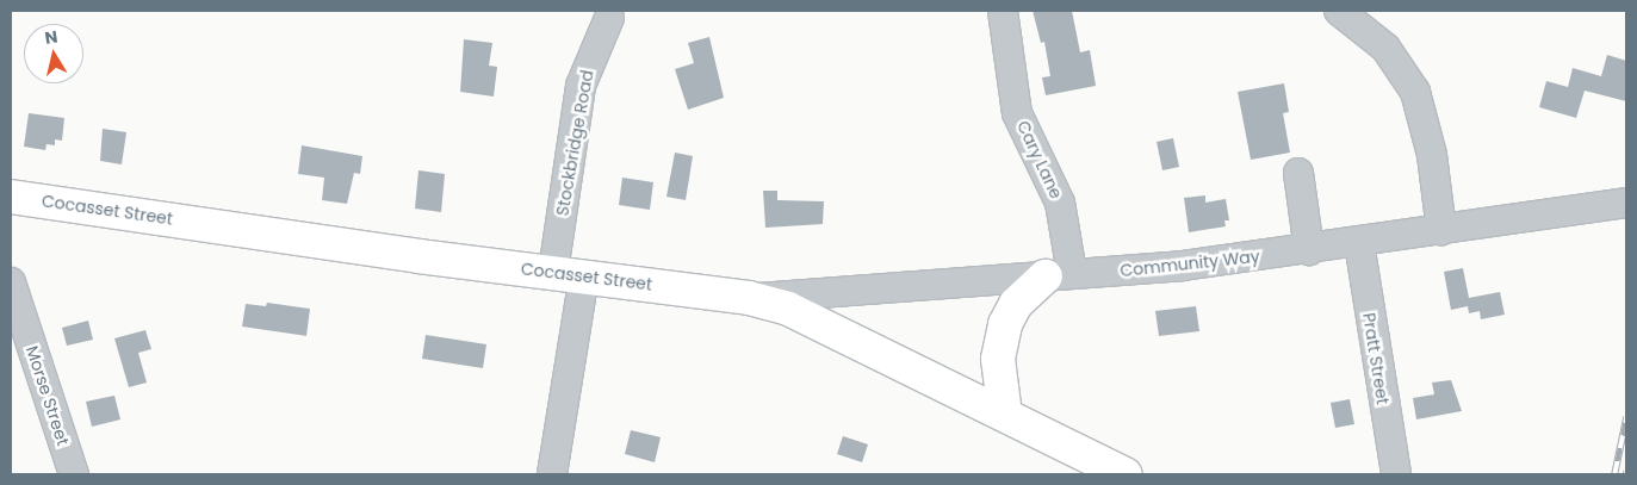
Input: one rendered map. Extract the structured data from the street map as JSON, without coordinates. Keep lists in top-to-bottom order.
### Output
{
  "streets": {
    "main road": ["Cocasset Street"],
    "street": [
      "Stockbridge Road",
      "Cary Lane",
      "Community Way",
      "Pratt Street",
      "Morse Street"
    ]
  },
  "crossings": [
    ["Stockbridge Road", "Cocasset Street"],
    ["Cary Lane", "Community Way"],
    ["Cocasset Street", "Community Way"],
    ["Community Way", "Pratt Street"]
  ],
  "north": "top"
}
